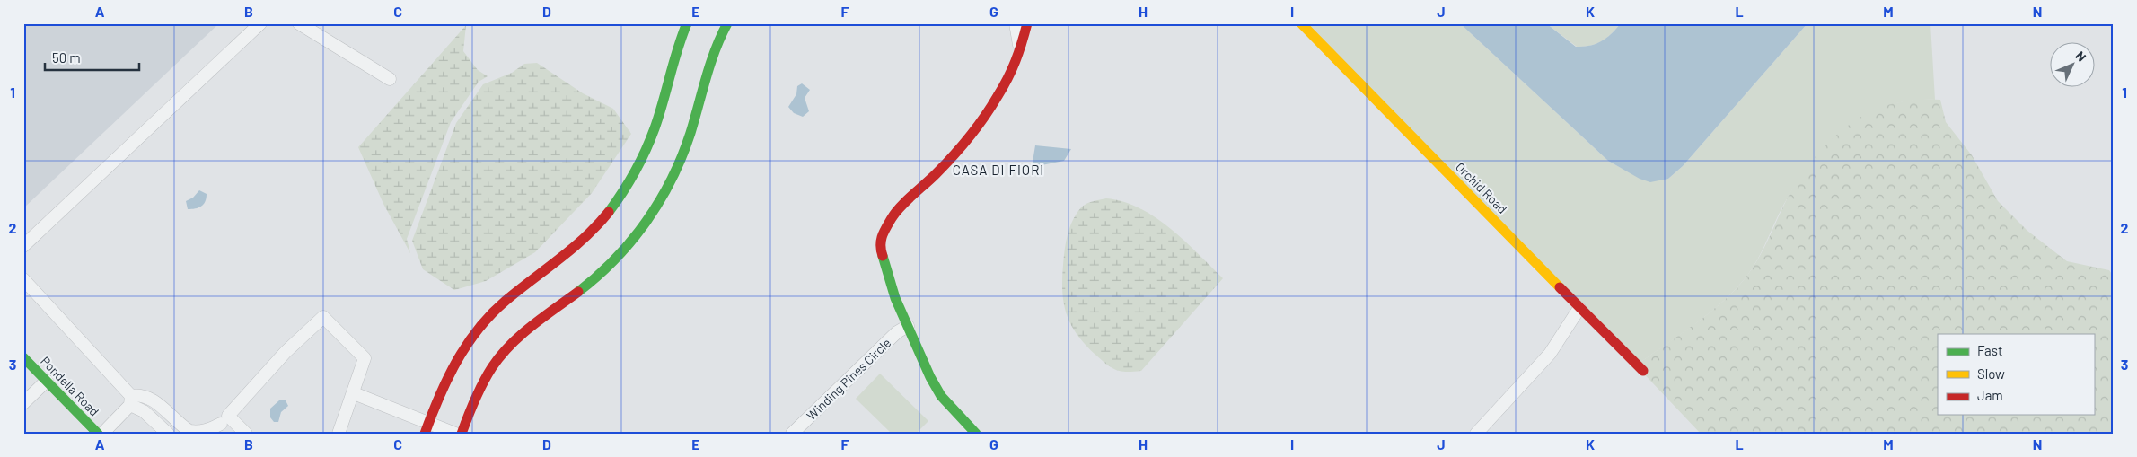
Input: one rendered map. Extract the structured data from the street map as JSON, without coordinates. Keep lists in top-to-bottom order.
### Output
{
  "streets": {
    "street": ["Orchid Road", "Winding Pines Circle", "Pondella Road"]
  },
  "districts": ["CASA DI FIORI"],
  "legend": ["Fast", "Slow", "Jam"],
  "scale_bar": "50 m",
  "north": "top right",
  "grid": {
    "columns": [
      "A",
      "B",
      "C",
      "D",
      "E",
      "F",
      "G",
      "H",
      "I",
      "J",
      "K",
      "L",
      "M",
      "N"
    ],
    "rows": ["1", "2", "3"]
  }
}
